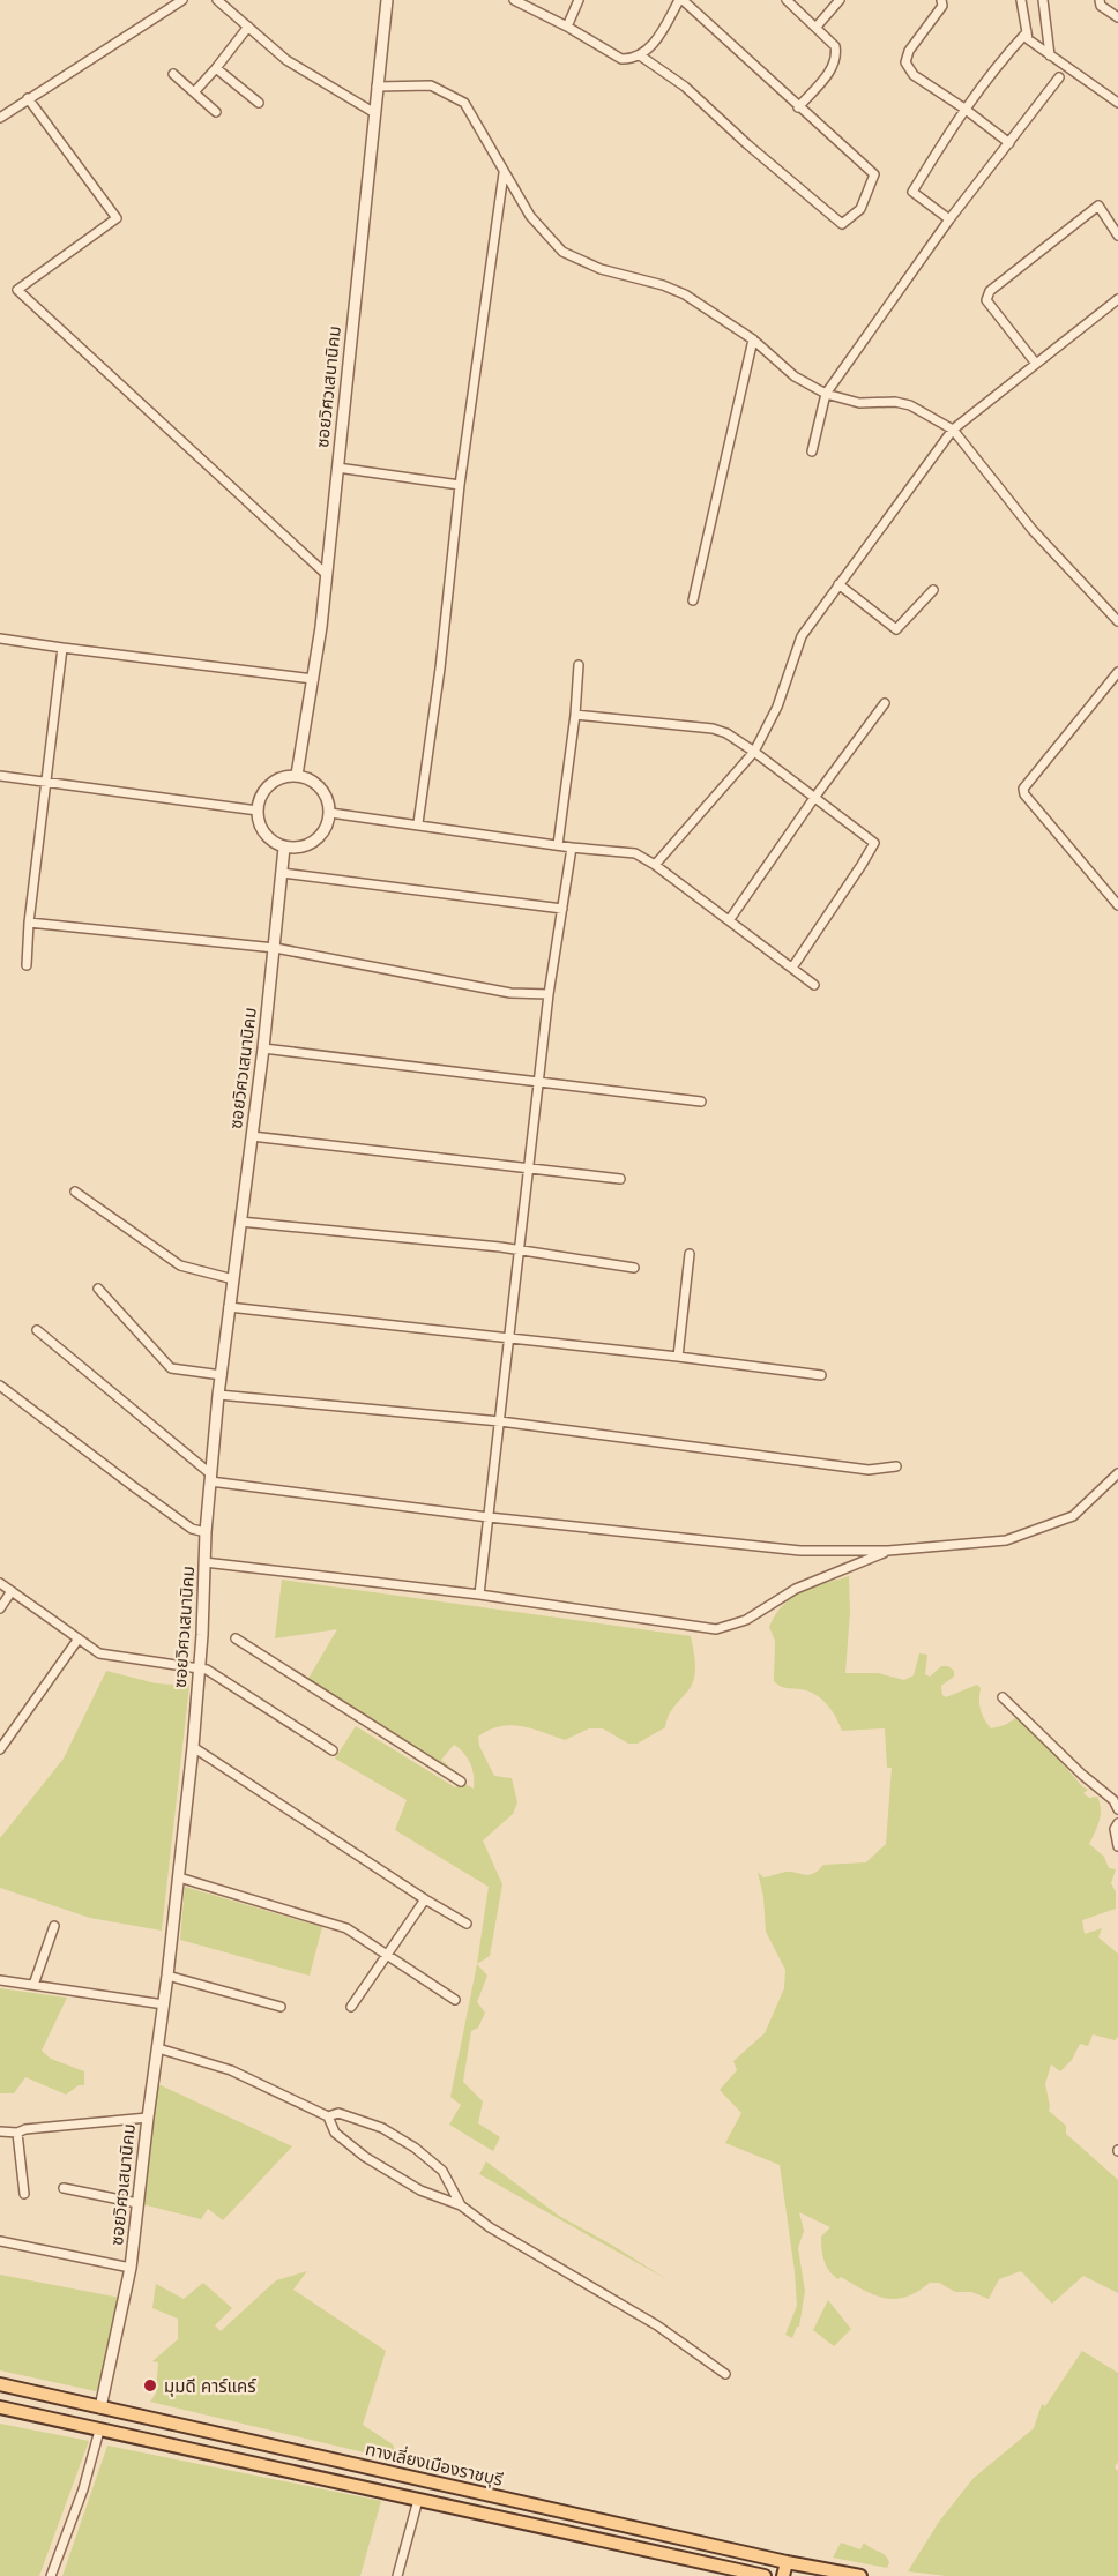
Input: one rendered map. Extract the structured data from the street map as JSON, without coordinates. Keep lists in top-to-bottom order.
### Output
{
  "streets": {
    "main road": ["ทางเลี่ยงเมืองราชบุรี"],
    "street": ["ซอยวิศวเสนานิคม"]
  },
  "crossings": [
    ["ซอยวิศวเสนานิคม", "ทางเลี่ยงเมืองราชบุรี"]
  ],
  "places": ["มุมดี คาร์แคร์"]
}
